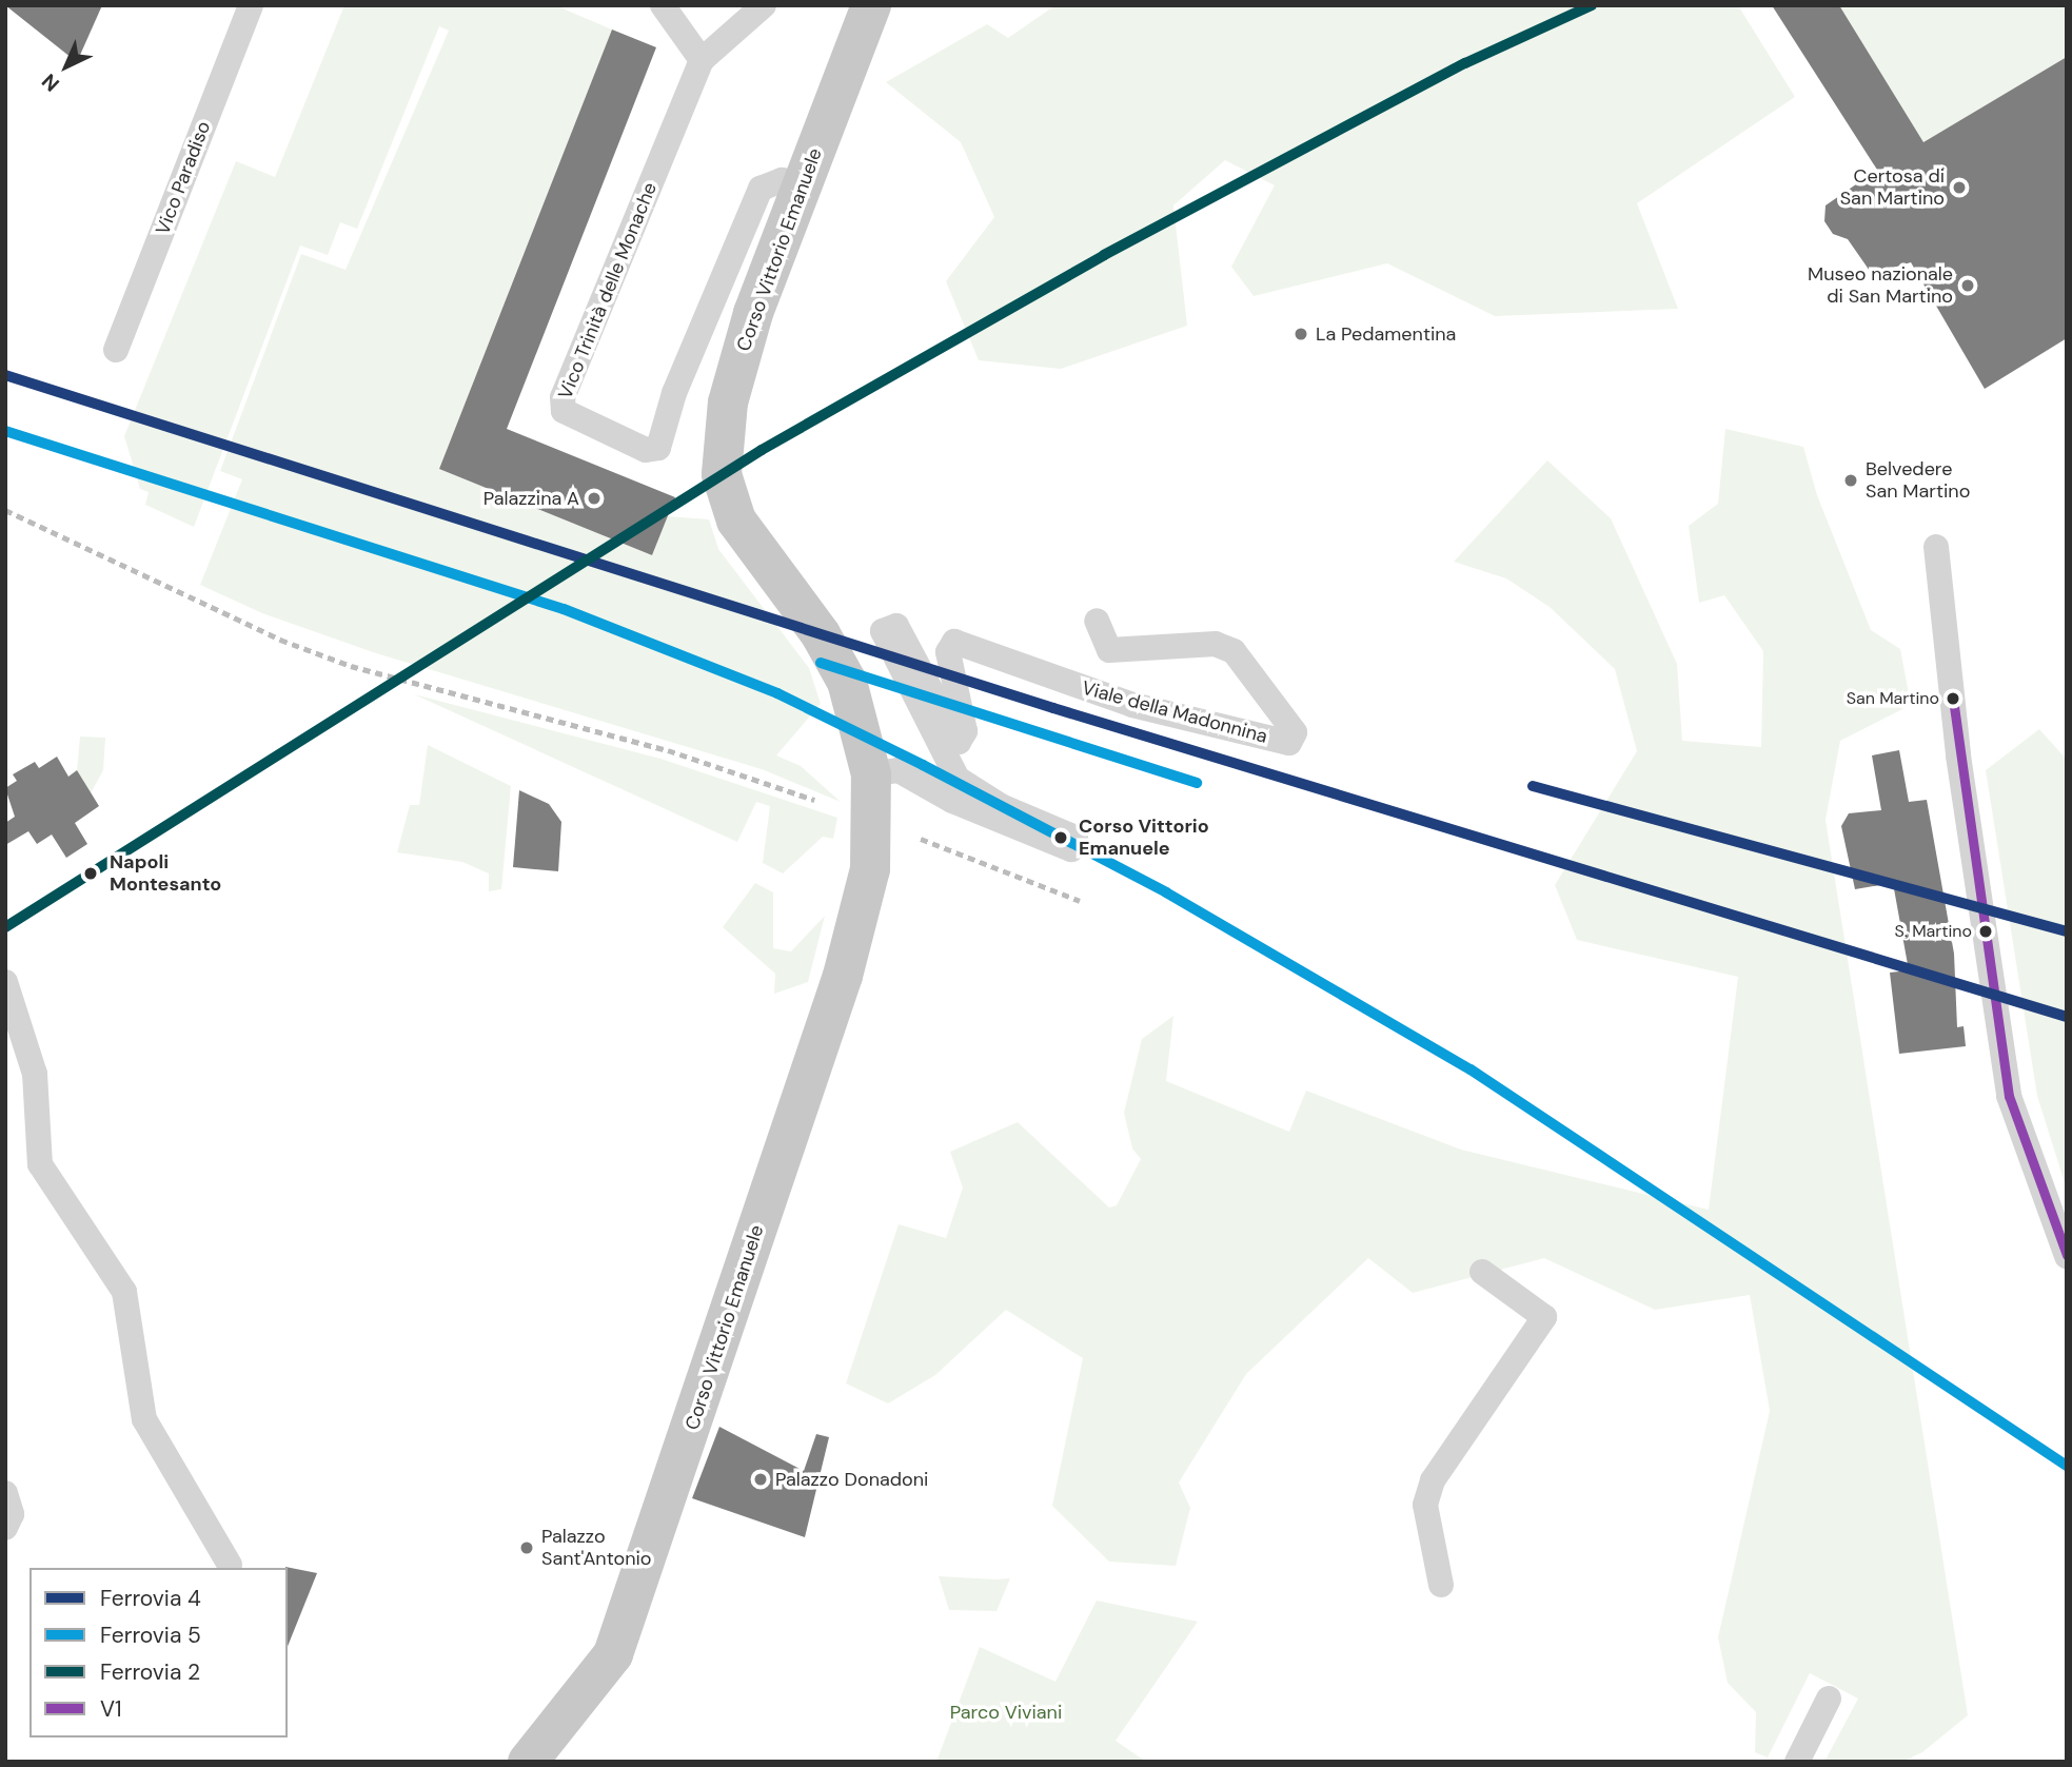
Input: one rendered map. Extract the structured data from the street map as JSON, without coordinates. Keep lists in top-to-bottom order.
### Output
{
  "streets": {
    "main road": ["Corso Vittorio Emanuele"],
    "street": ["Vico Paradiso", "Vico Trinità delle Monache", "Viale della Madonnina"]
  },
  "crossings": [
    ["Corso Vittorio Emanuele", "Vico Trinità delle Monache"],
    ["Corso Vittorio Emanuele", "Viale della Madonnina"]
  ],
  "parks": ["Parco Viviani"],
  "places": [
    "Certosa di San Martino",
    "Museo nazionale di San Martino",
    "La Pedamentina",
    "Belvedere San Martino",
    "Palazzina A",
    "San Martino",
    "Corso Vittorio Emanuele",
    "Napoli Montesanto",
    "S. Martino",
    "Palazzo Donadoni",
    "Palazzo Sant'Antonio"
  ],
  "lines": [
    "rail line 2",
    "rail line 4",
    "rail line 5",
    "transit line V1"
  ],
  "legend": [
    "Ferrovia 4",
    "Ferrovia 5",
    "Ferrovia 2",
    "V1"
  ],
  "north": "bottom left"
}
